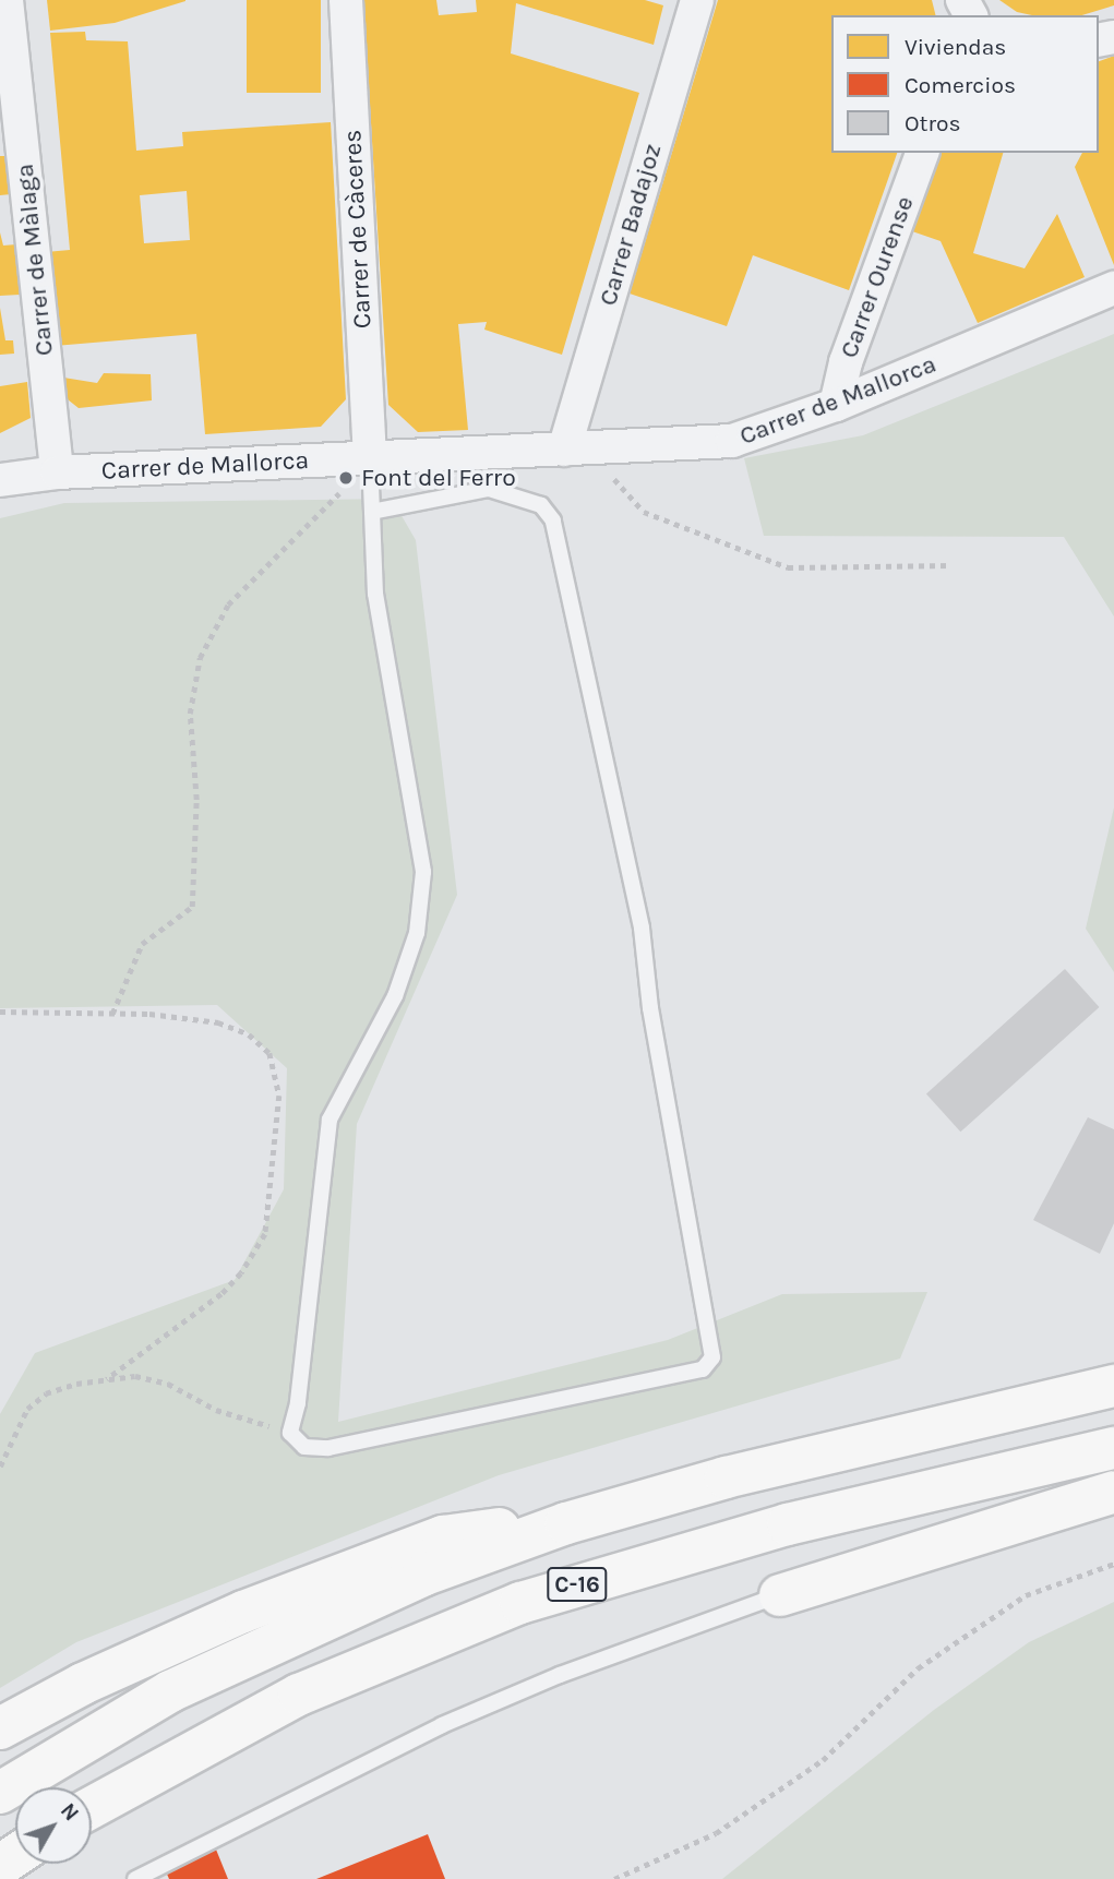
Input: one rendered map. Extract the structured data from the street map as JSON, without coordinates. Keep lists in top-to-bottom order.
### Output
{
  "streets": {
    "highway": ["C-16"],
    "street": [
      "Carrer Badajoz",
      "Carrer de Càceres",
      "Carrer de Màlaga",
      "Carrer Ourense",
      "Carrer de Mallorca"
    ]
  },
  "crossings": [
    ["Carrer Badajoz", "Carrer de Mallorca"],
    ["Carrer de Càceres", "Carrer de Mallorca"],
    ["Carrer de Màlaga", "Carrer de Mallorca"],
    ["Carrer Ourense", "Carrer de Mallorca"]
  ],
  "places": ["Font del Ferro"],
  "legend": ["Viviendas", "Comercios", "Otros"],
  "north": "top right"
}
